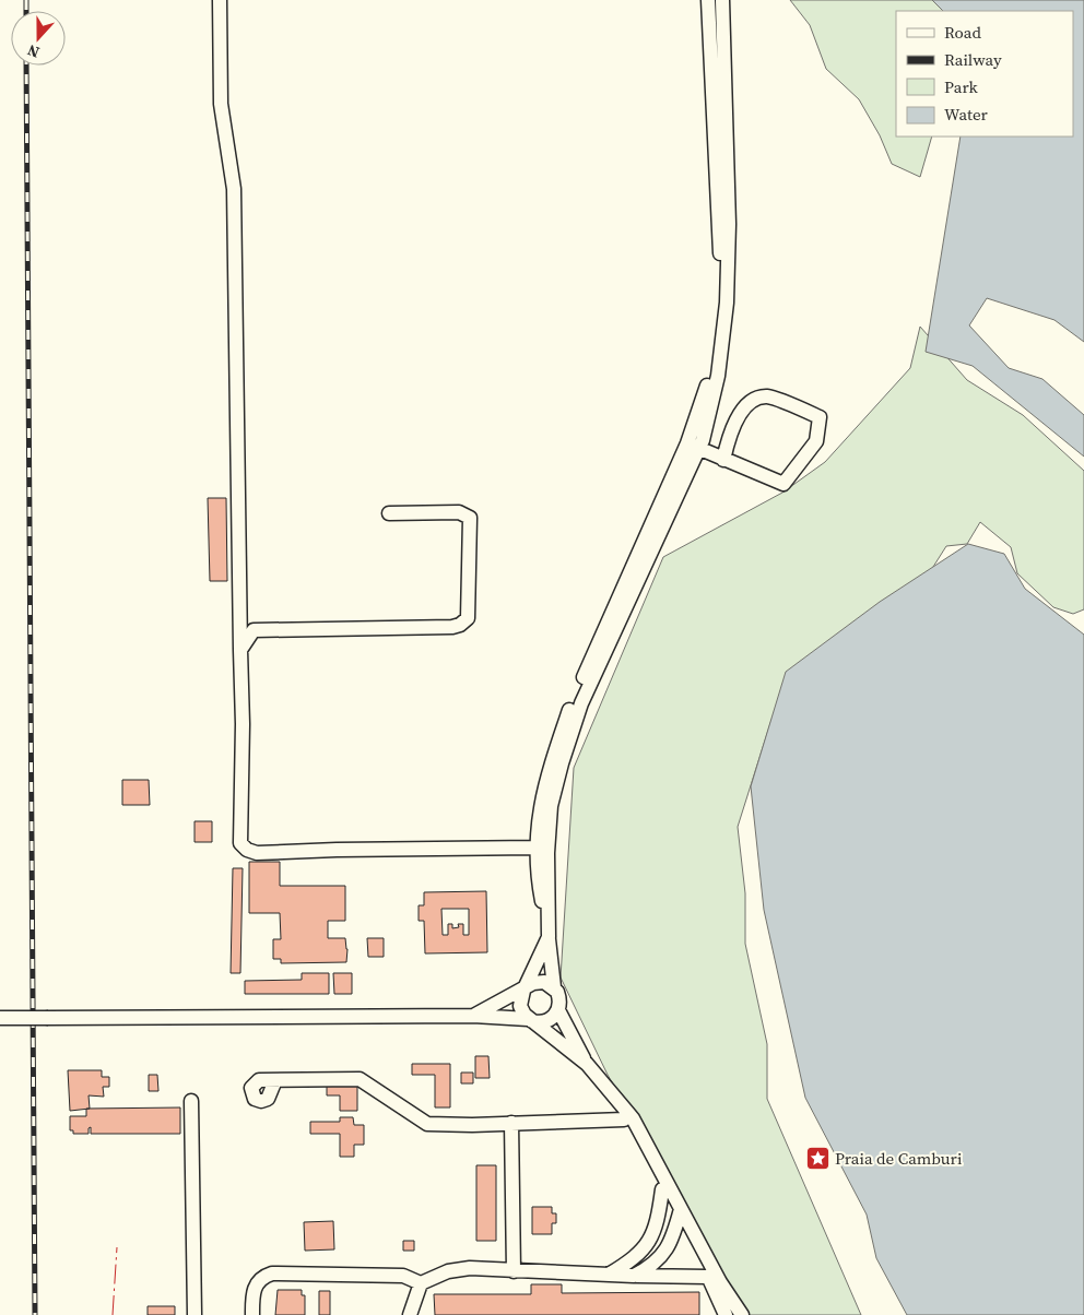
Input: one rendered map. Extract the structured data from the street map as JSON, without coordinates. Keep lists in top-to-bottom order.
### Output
{
  "places": {
    "place": ["Praia de Camburi"]
  },
  "legend": [
    "Road",
    "Railway",
    "Park",
    "Water"
  ],
  "north": "bottom"
}
